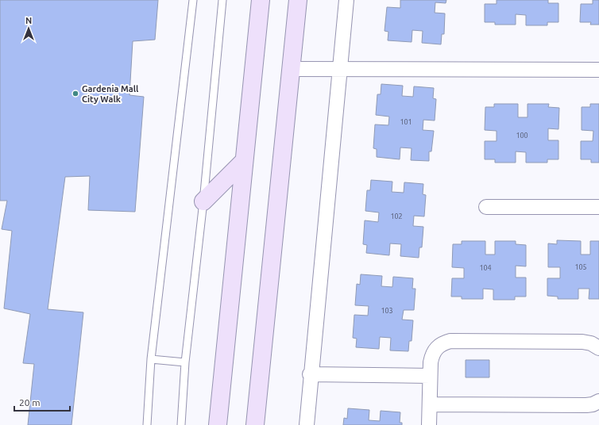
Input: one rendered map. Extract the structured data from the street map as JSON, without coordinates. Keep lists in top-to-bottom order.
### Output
{
  "places": ["Gardenia Mall City Walk"],
  "house_numbers": [
    "101",
    "100",
    "102",
    "105",
    "104",
    "103"
  ],
  "scale_bar": "20 m",
  "north": "top"
}
